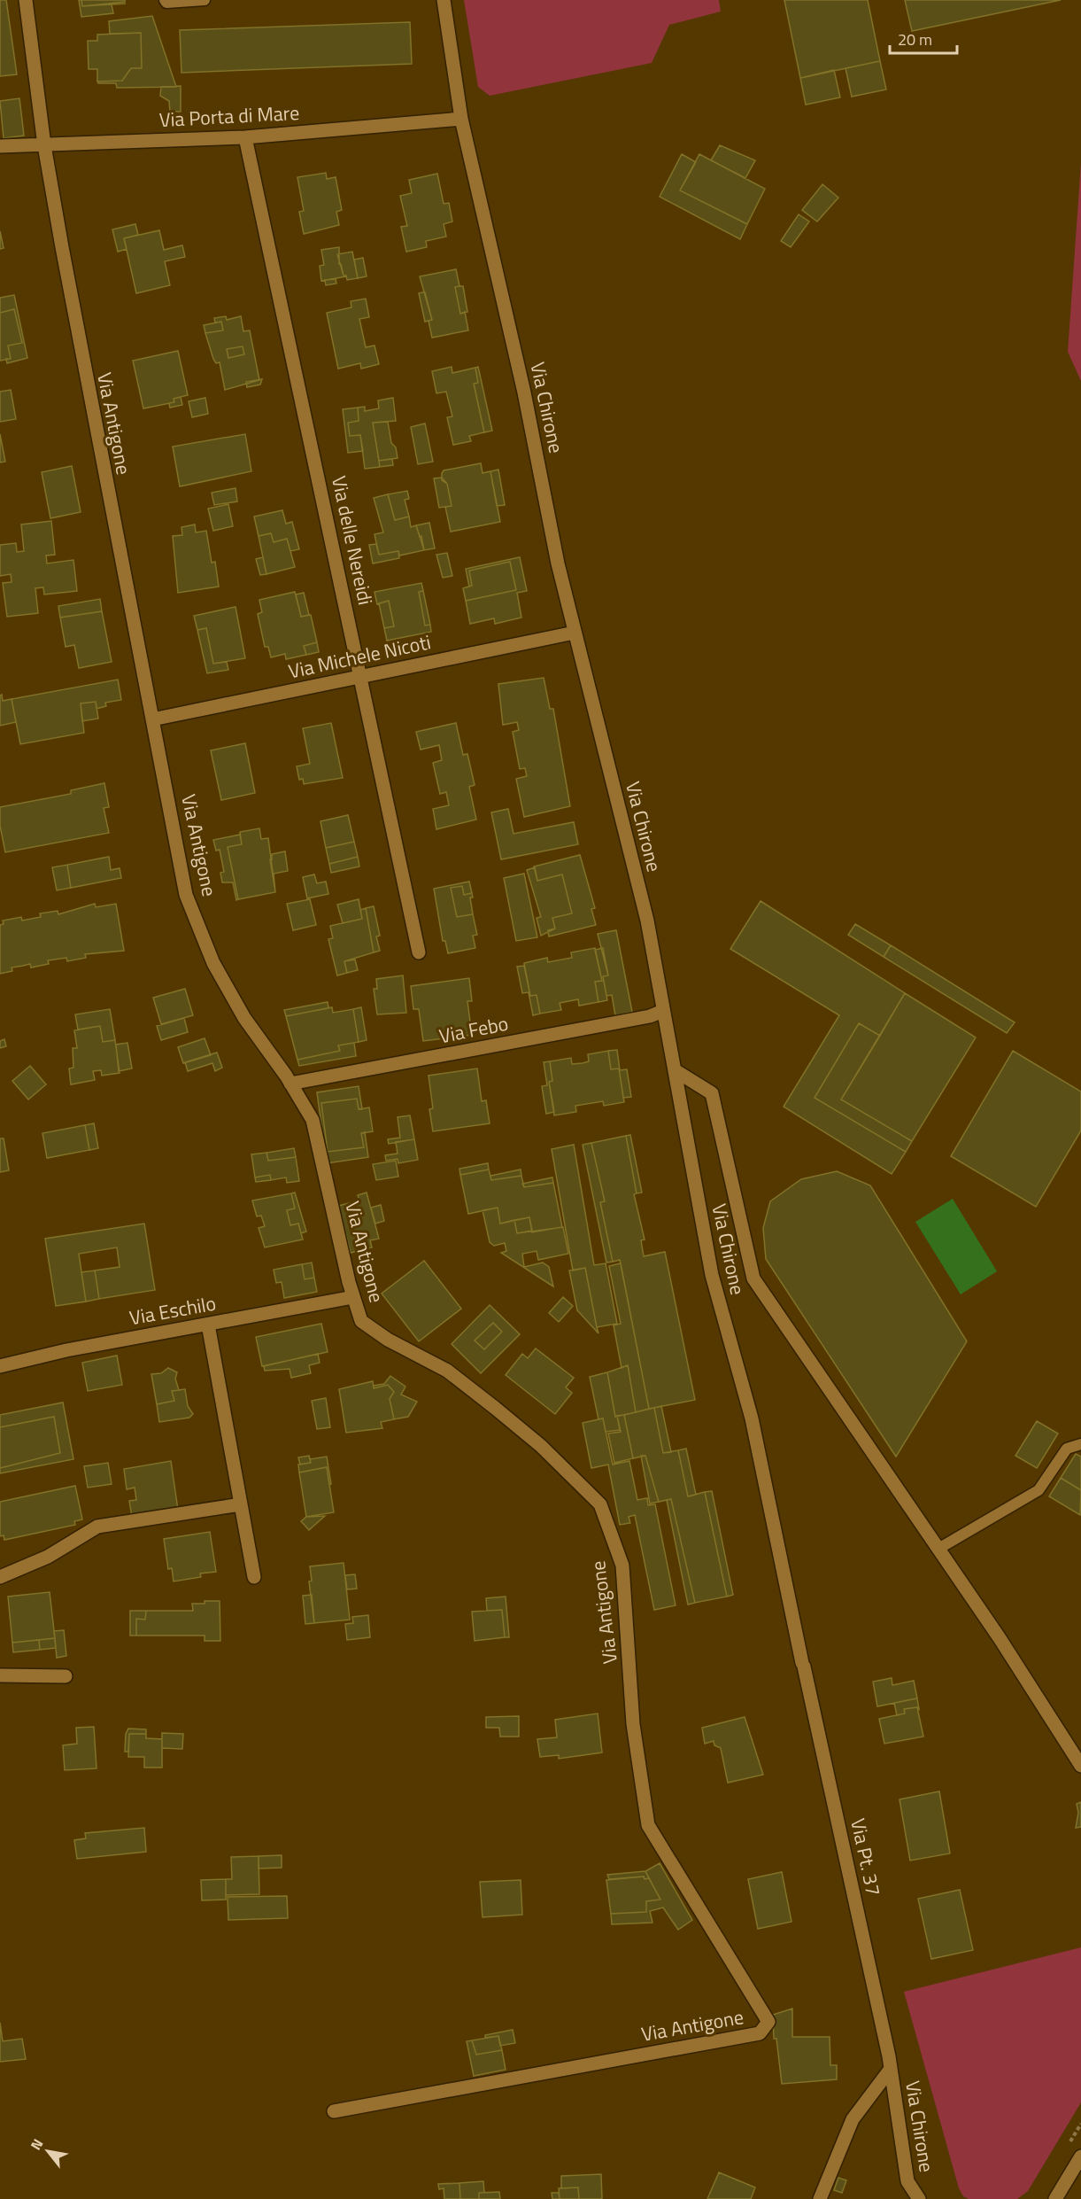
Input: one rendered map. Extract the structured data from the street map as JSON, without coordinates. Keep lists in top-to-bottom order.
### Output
{
  "streets": {
    "street": [
      "Via Porta di Mare",
      "Via Chirone",
      "Via Antigone",
      "Via delle Nereidi",
      "Via Michele Nicoti",
      "Via Febo",
      "Via Eschilo",
      "Via Pt. 37"
    ]
  },
  "crossings": [
    ["Via Porta di Mare", "Via Chirone"],
    ["Via Porta di Mare", "Via Antigone"],
    ["Via Porta di Mare", "Via delle Nereidi"],
    ["Via Chirone", "Via Michele Nicoti"],
    ["Via Chirone", "Via Febo"],
    ["Via Chirone", "Via Pt. 37"],
    ["Via Antigone", "Via Michele Nicoti"],
    ["Via Antigone", "Via Febo"],
    ["Via Antigone", "Via Eschilo"],
    ["Via delle Nereidi", "Via Michele Nicoti"]
  ],
  "scale_bar": "20 m",
  "north": "top left"
}
